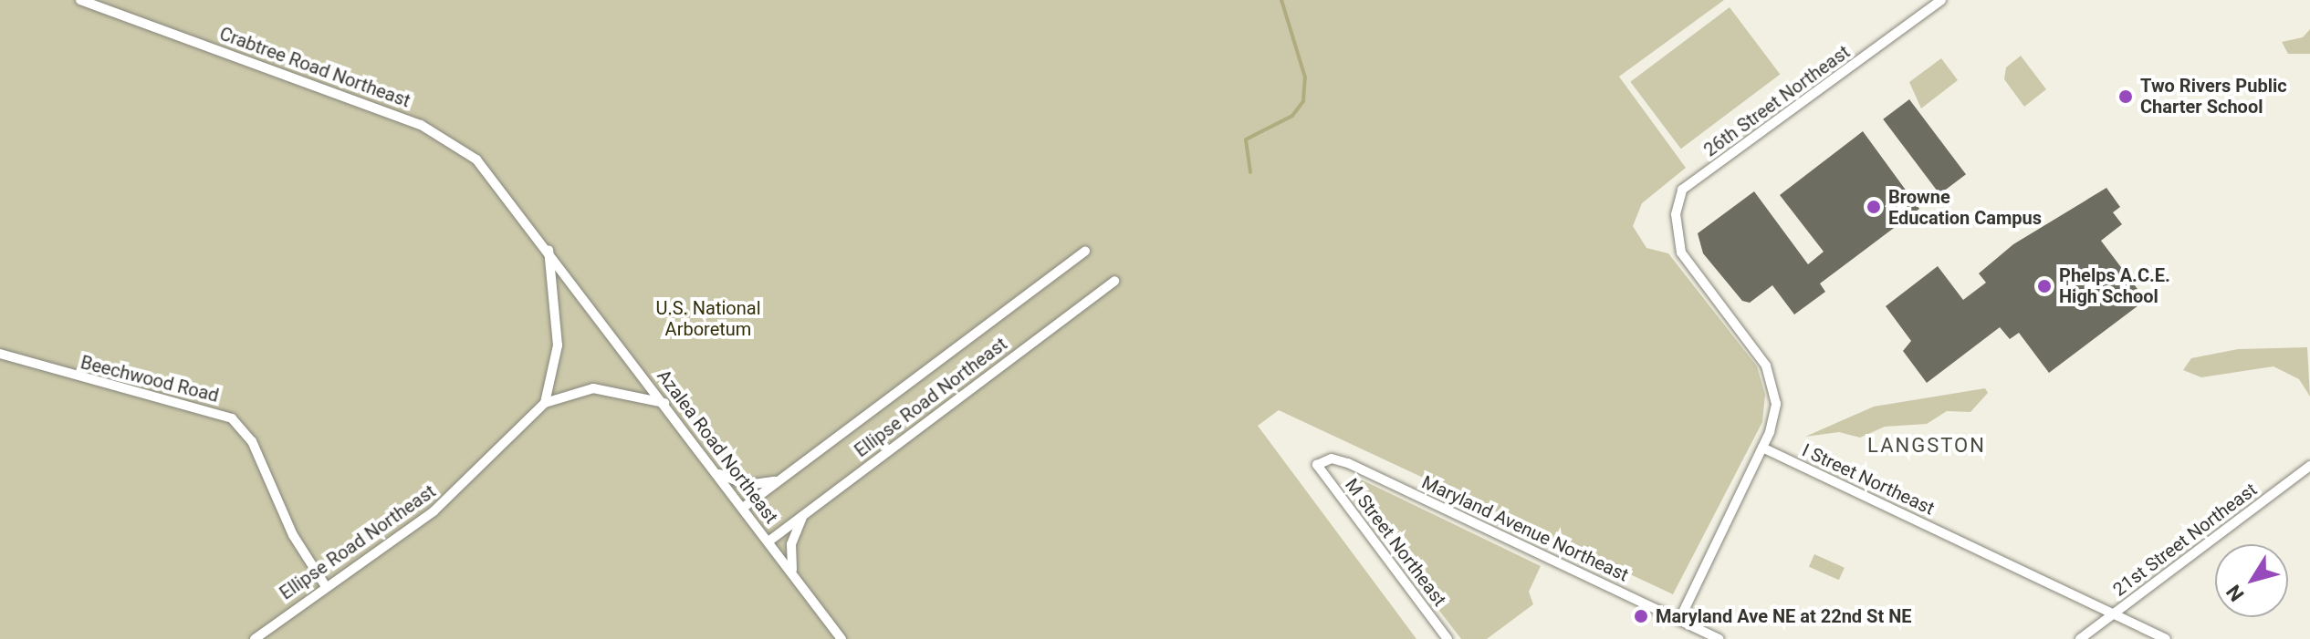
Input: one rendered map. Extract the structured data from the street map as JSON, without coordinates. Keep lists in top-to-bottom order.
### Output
{
  "streets": {
    "street": [
      "Crabtree Road Northeast",
      "26th Street Northeast",
      "Beechwood Road",
      "Ellipse Road Northeast",
      "Azalea Road Northeast",
      "I Street Northeast",
      "Maryland Avenue Northeast",
      "21st Street Northeast",
      "M Street Northeast"
    ]
  },
  "crossings": [
    ["Crabtree Road Northeast", "Azalea Road Northeast"],
    ["26th Street Northeast", "I Street Northeast"],
    ["Beechwood Road", "Ellipse Road Northeast"],
    ["Ellipse Road Northeast", "Azalea Road Northeast"],
    ["I Street Northeast", "21st Street Northeast"],
    ["Maryland Avenue Northeast", "M Street Northeast"]
  ],
  "districts": ["LANGSTON"],
  "parks": ["U.S. National Arboretum"],
  "places": [
    "Two Rivers Public Charter School",
    "Browne Education Campus",
    "Phelps A.C.E. High School",
    "Maryland Ave NE at 22nd St NE"
  ],
  "north": "bottom left"
}
